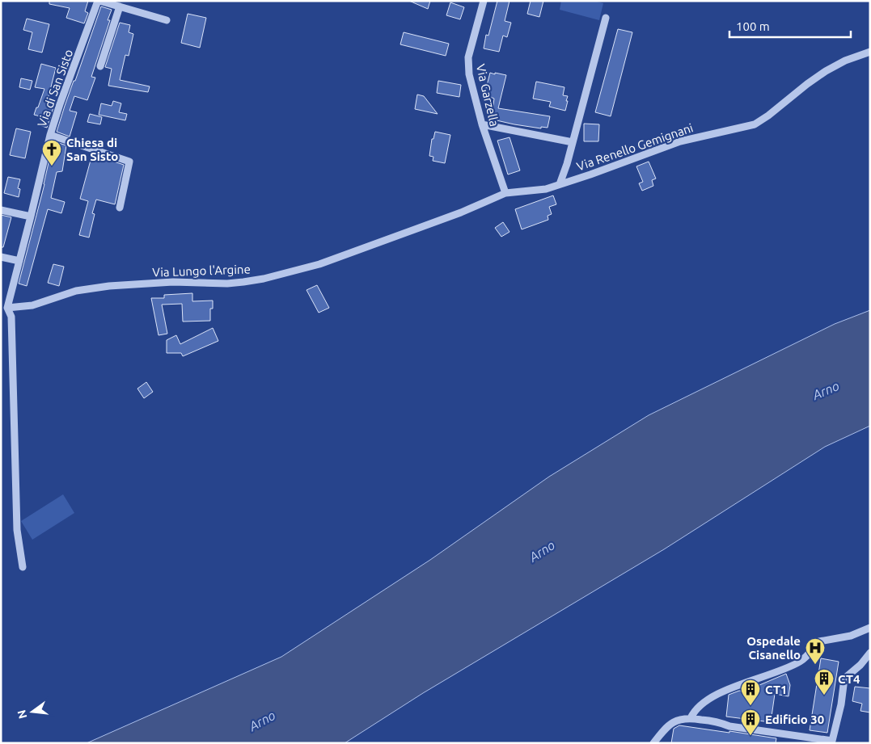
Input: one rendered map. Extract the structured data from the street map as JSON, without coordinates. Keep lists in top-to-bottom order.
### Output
{
  "streets": {
    "street": [
      "Via di San Sisto",
      "Via Garzella",
      "Via Renello Gemignani",
      "Via Lungo l'Argine"
    ]
  },
  "crossings": [
    ["Via di San Sisto", "Via Lungo l'Argine"],
    ["Via Garzella", "Via Renello Gemignani"],
    ["Via Garzella", "Via Lungo l'Argine"],
    ["Via Renello Gemignani", "Via Lungo l'Argine"]
  ],
  "water": ["Arno"],
  "places": {
    "church": ["Chiesa di San Sisto"],
    "hospital": ["Ospedale Cisanello"],
    "building": ["CT4", "CT1", "Edificio 30"]
  },
  "scale_bar": "100 m",
  "north": "left"
}
